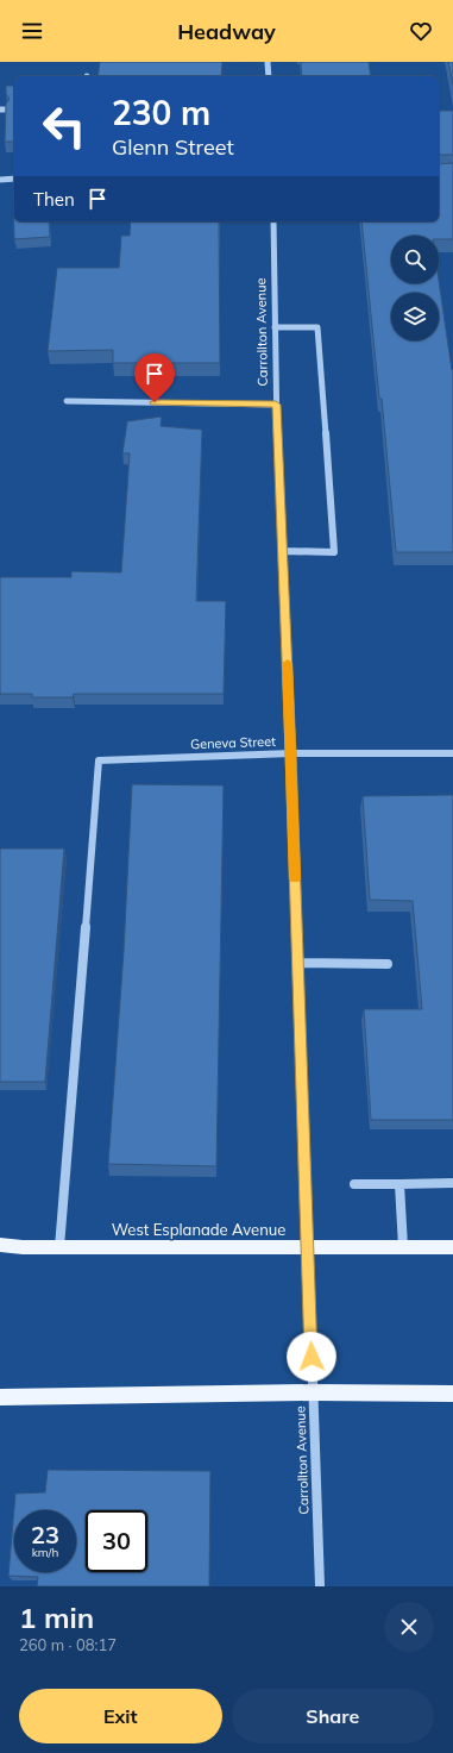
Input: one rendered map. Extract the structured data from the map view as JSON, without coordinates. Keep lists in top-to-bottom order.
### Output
{
  "streets": {
    "main road": ["West Esplanade Avenue"],
    "street": ["Carrollton Avenue", "Geneva Street"]
  },
  "crossings": [
    ["Carrollton Avenue", "Geneva Street"],
    ["Carrollton Avenue", "West Esplanade Avenue"],
    ["Geneva Street", "West Esplanade Avenue"]
  ],
  "page": {
    "header": "Headway",
    "turn": ["230 m", "Glenn Street"],
    "then": "Then",
    "speed": "23 km/h",
    "limit": "30",
    "heading": ["1 min", "260 m · 08:17"],
    "buttons": ["Exit", "Share"]
  }
}
